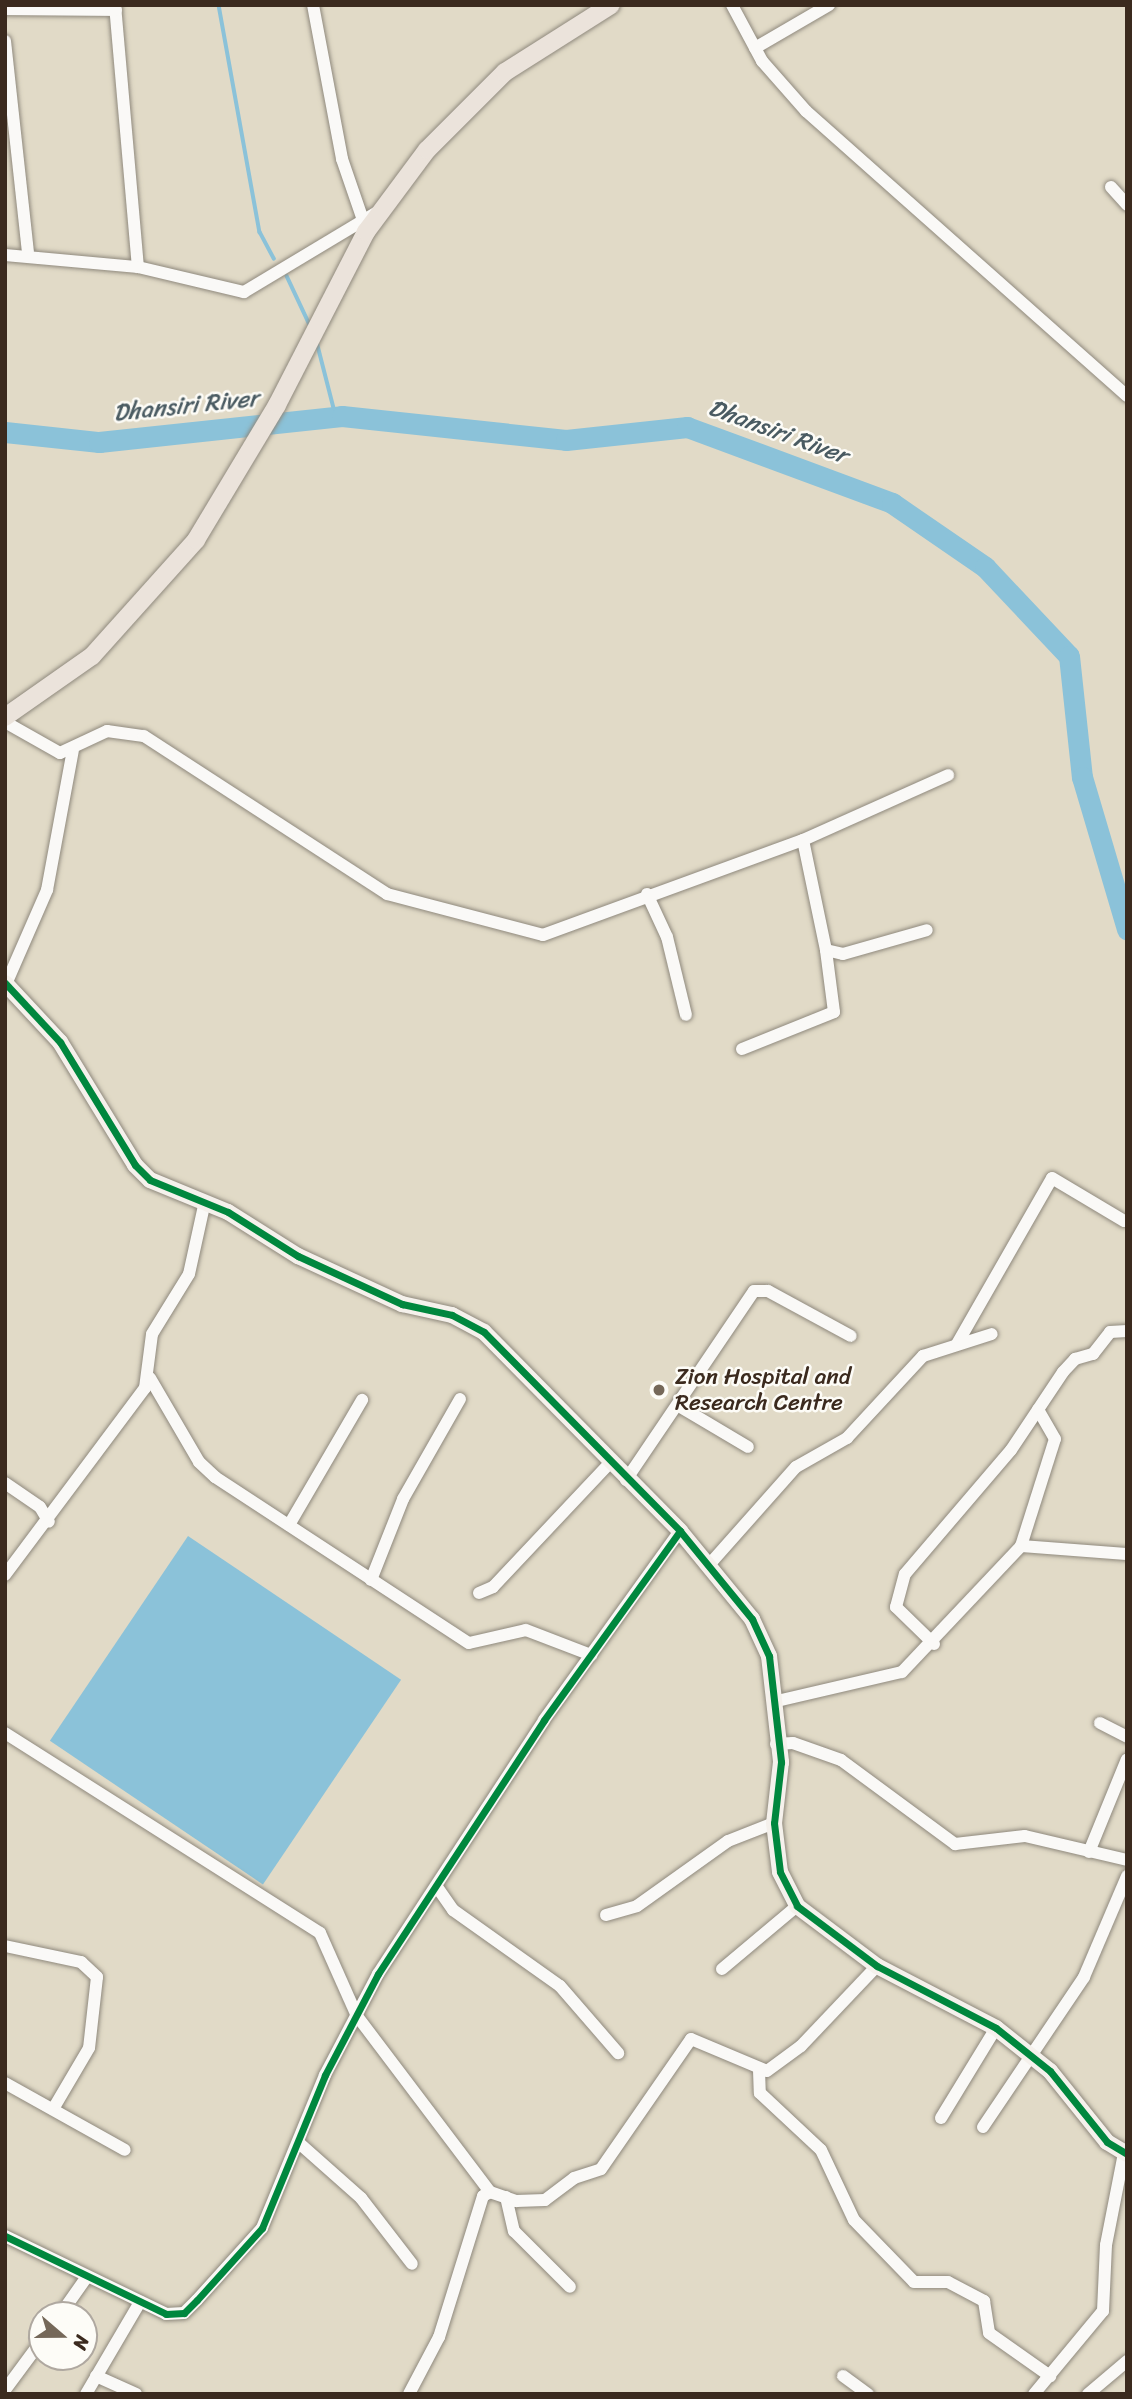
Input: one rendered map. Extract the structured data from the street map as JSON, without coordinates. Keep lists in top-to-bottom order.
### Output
{
  "water": ["Dhansiri River"],
  "places": ["Zion Hospital and Research Centre"],
  "north": "right"
}
